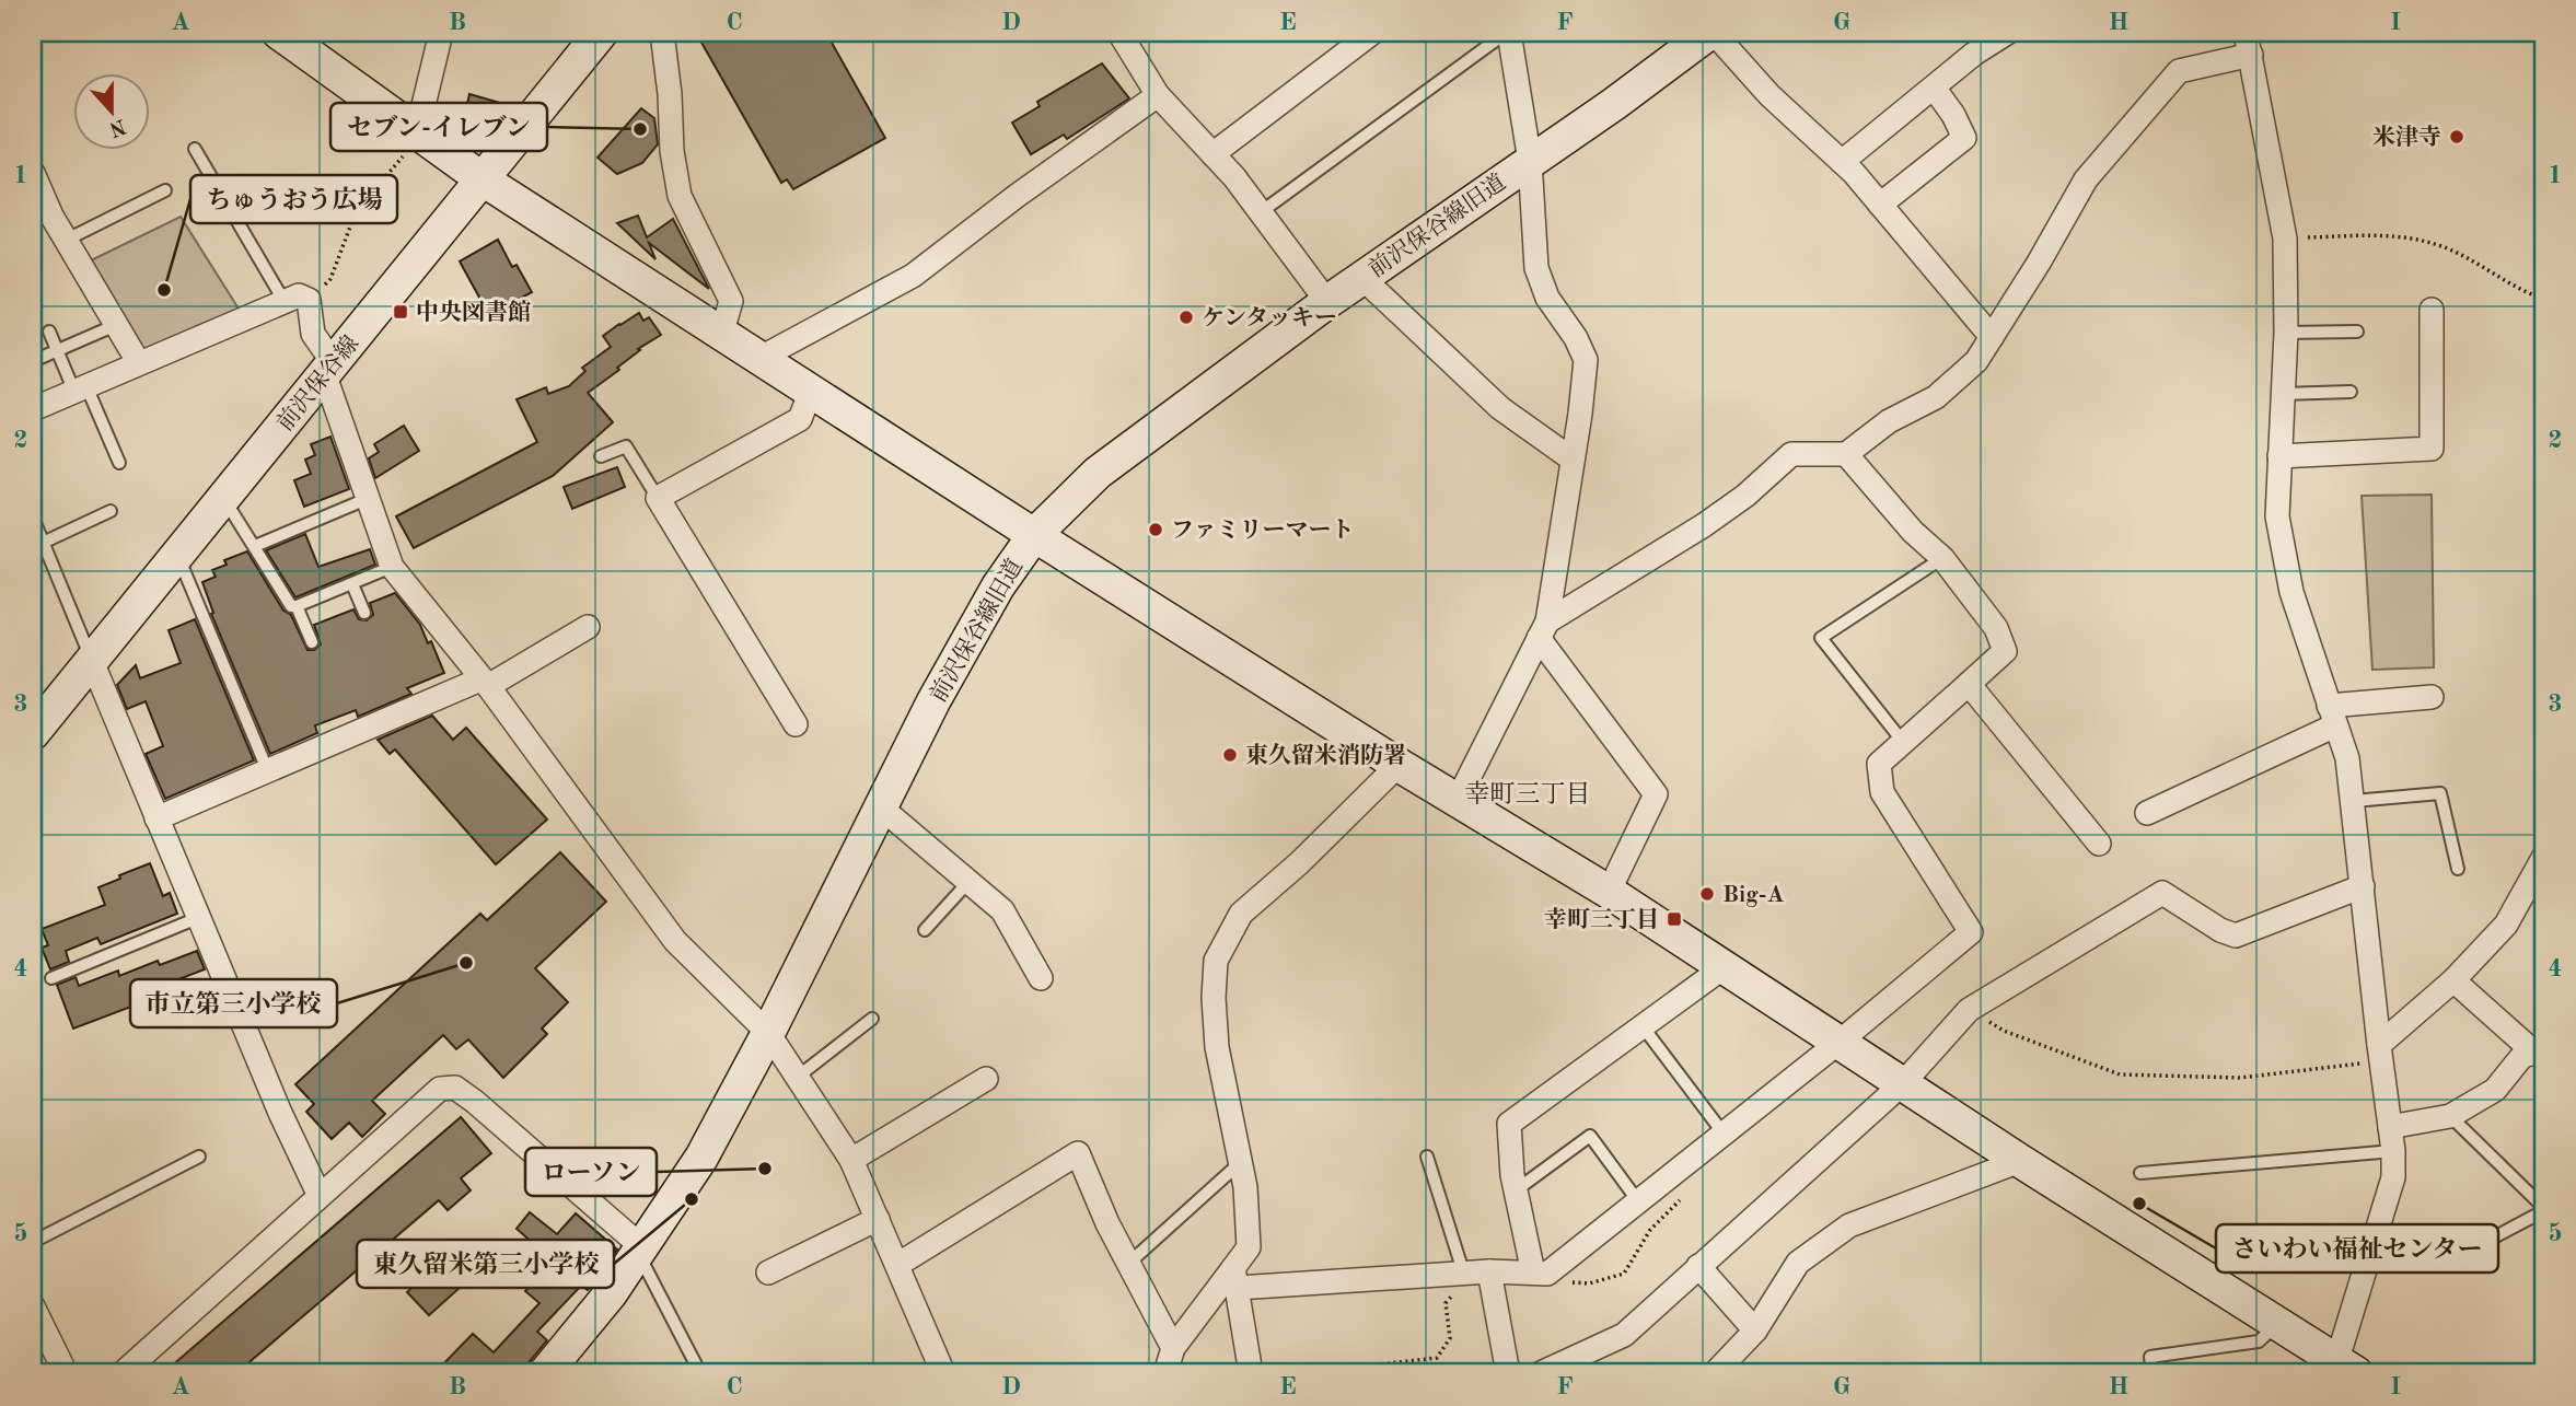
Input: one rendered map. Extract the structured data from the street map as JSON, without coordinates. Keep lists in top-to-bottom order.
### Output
{
  "streets": {
    "street": ["前沢保谷線旧道", "前沢保谷線"]
  },
  "districts": ["幸町三丁目"],
  "places": {
    "other": [
      "セブン-イレブン",
      "米津寺",
      "ちゅうおう広場",
      "ケンタッキー",
      "ファミリーマート",
      "東久留米消防署",
      "Big-A",
      "市立第三小学校",
      "ローソン",
      "東久留米第三小学校",
      "さいわい福祉センター"
    ],
    "transit": ["中央図書館", "幸町三丁目"]
  },
  "north": "bottom",
  "grid": {
    "columns": [
      "A",
      "B",
      "C",
      "D",
      "E",
      "F",
      "G",
      "H",
      "I"
    ],
    "rows": [
      "1",
      "2",
      "3",
      "4",
      "5"
    ]
  }
}
